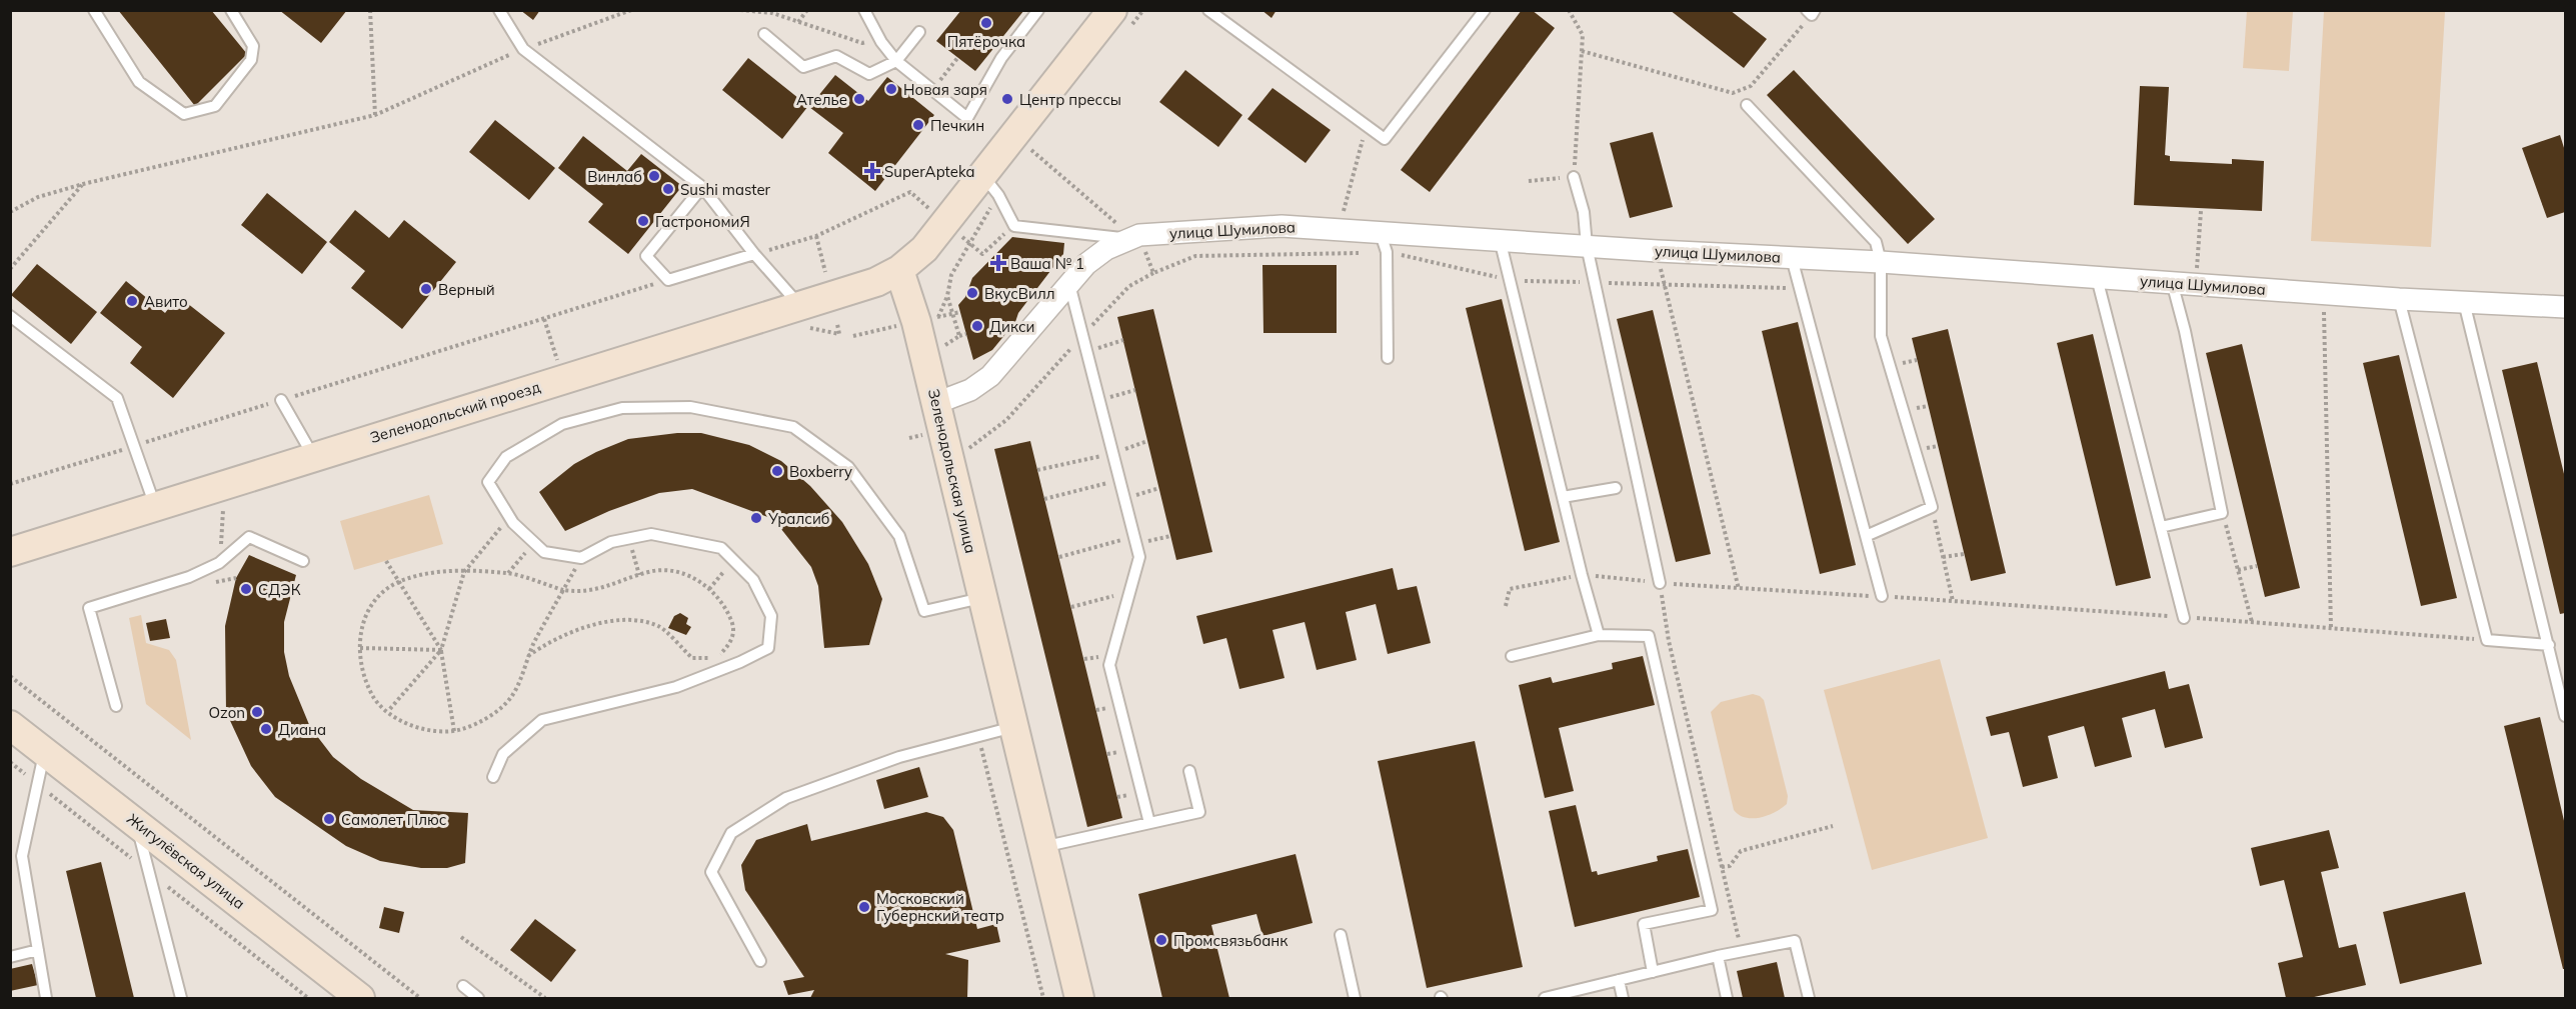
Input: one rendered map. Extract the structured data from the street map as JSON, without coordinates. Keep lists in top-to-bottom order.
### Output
{
  "streets": {
    "street": [
      "улица Шумилова",
      "Зеленодольский проезд",
      "Зеленодольская улица",
      "Жигулёвская улица"
    ]
  },
  "crossings": [
    ["улица Шумилова", "Зеленодольская улица"],
    ["Зеленодольский проезд", "Зеленодольская улица"]
  ],
  "places": {
    "other": [
      "Пятёрочка",
      "Новая заря",
      "Ателье",
      "Центр прессы",
      "Печкин",
      "Винлаб",
      "Sushi master",
      "ГастрономиЯ",
      "Верный",
      "ВкусВилл",
      "Авито",
      "Дикси",
      "Boxberry",
      "Уралсиб",
      "СДЭК",
      "Ozon",
      "Диана",
      "Самолет Плюс",
      "Московский Губернский театр",
      "Промсвязьбанк"
    ],
    "health": ["SuperApteka", "Ваша № 1"]
  }
}
